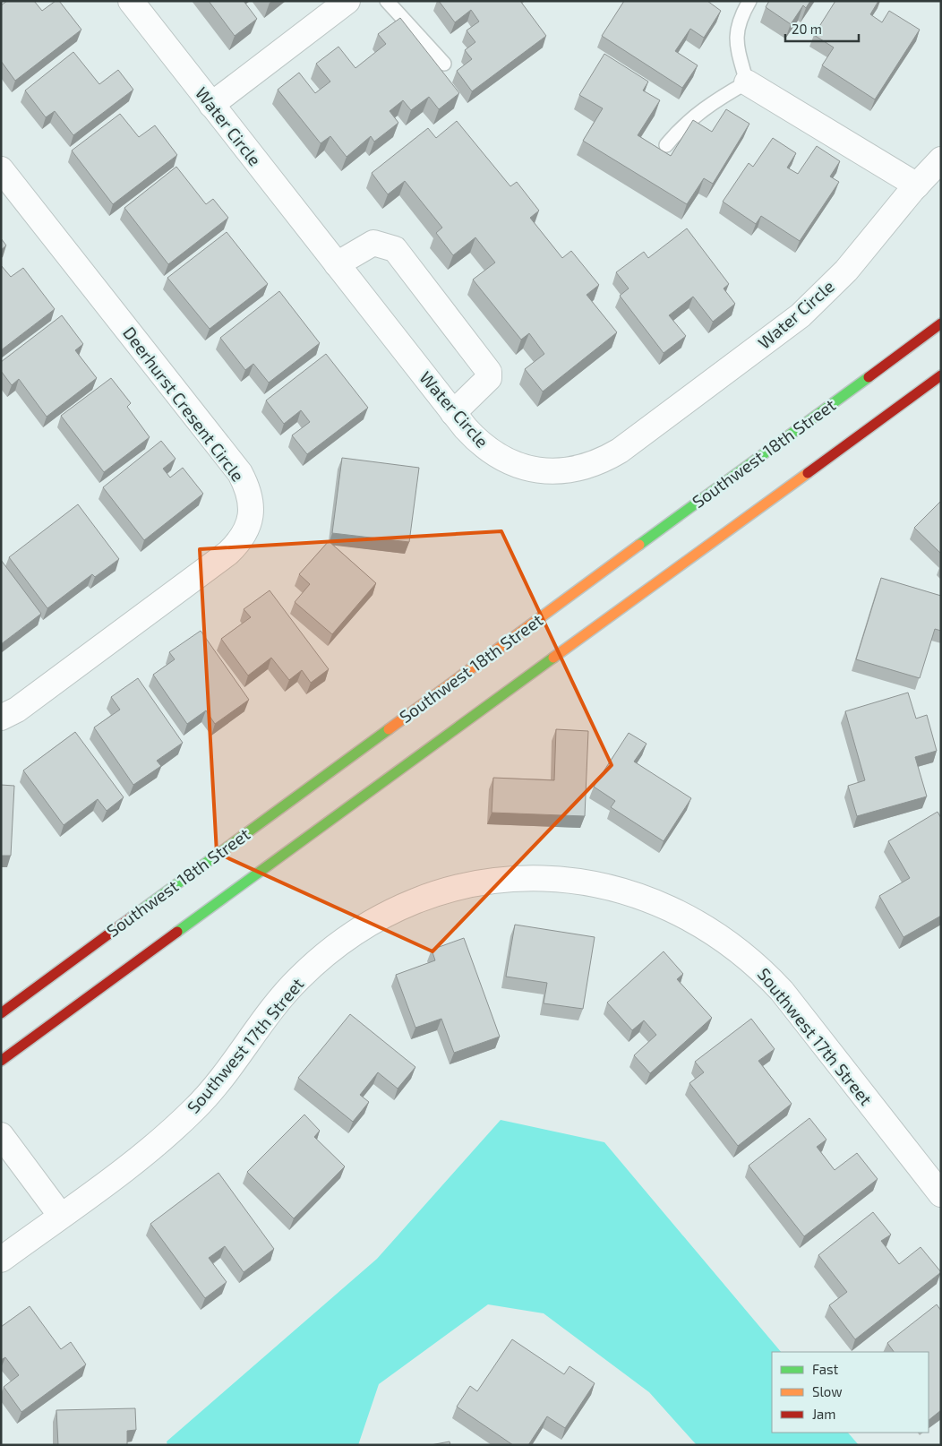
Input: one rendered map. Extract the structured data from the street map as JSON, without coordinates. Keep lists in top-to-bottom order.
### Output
{
  "streets": {
    "main road": ["Southwest 18th Street"],
    "street": ["Water Circle", "Deerhurst Cresent Circle", "Southwest 17th Street"]
  },
  "legend": ["Fast", "Slow", "Jam"],
  "scale_bar": "20 m"
}
